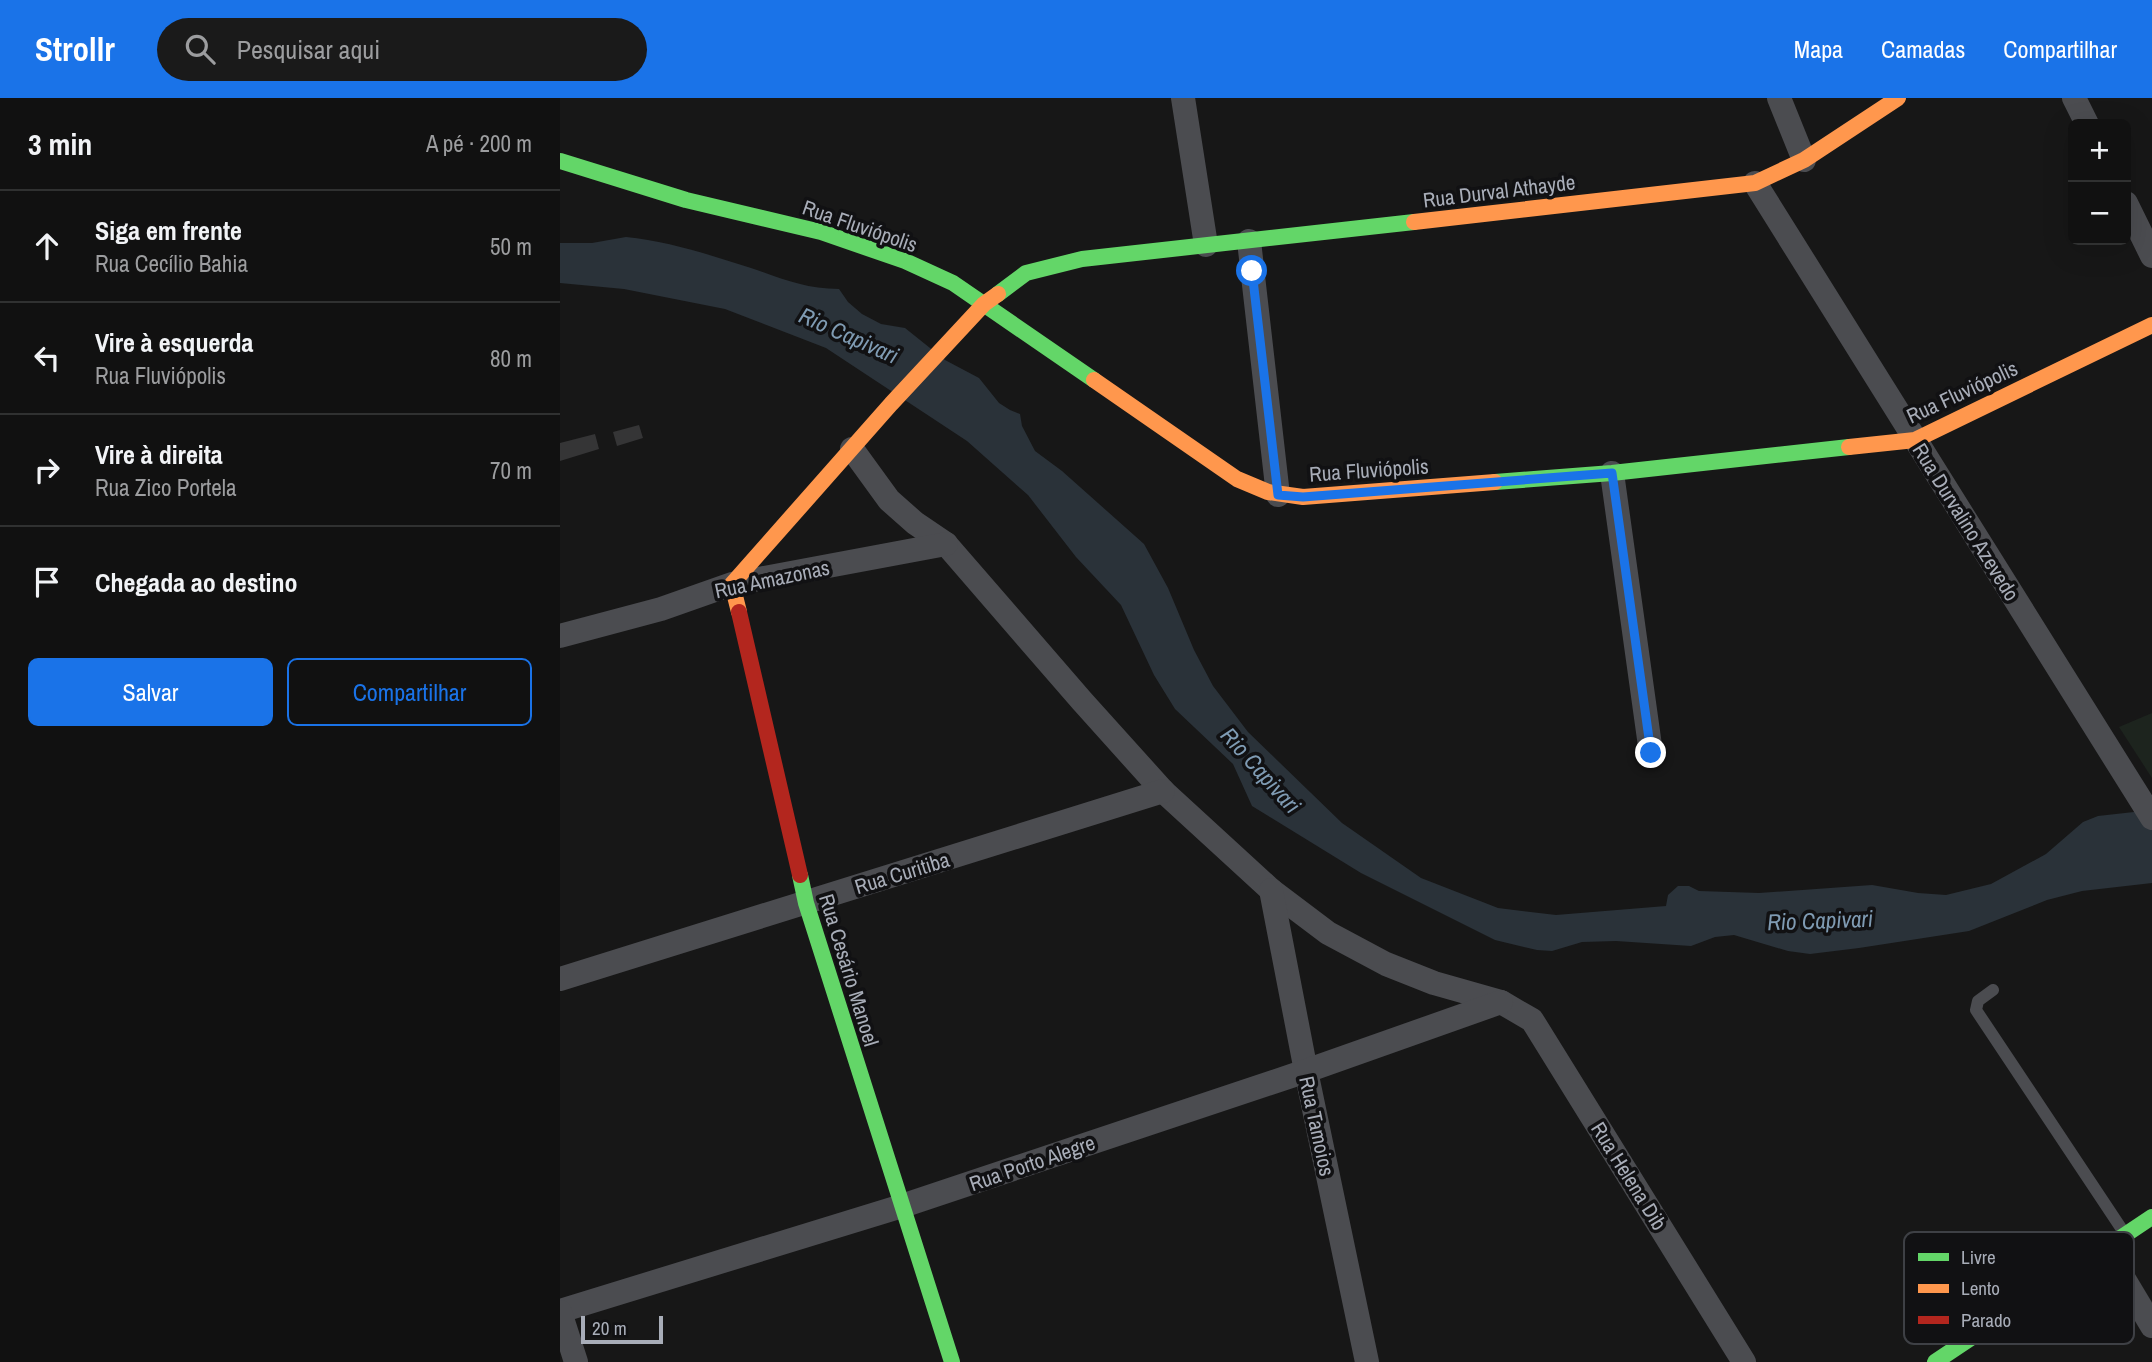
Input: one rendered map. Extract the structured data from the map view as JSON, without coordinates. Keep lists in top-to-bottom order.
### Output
{
  "streets": {
    "street": [
      "Rua Durval Athayde",
      "Rua Fluviópolis",
      "Rua Durvalino Azevedo",
      "Rua Amazonas",
      "Rua Curitiba",
      "Rua Cesário Manoel",
      "Rua Tamoios",
      "Rua Porto Alegre",
      "Rua Helena Dib"
    ]
  },
  "crossings": [
    ["Rua Durval Athayde", "Rua Fluviópolis"],
    ["Rua Durval Athayde", "Rua Durvalino Azevedo"],
    ["Rua Durval Athayde", "Rua Amazonas"],
    ["Rua Durval Athayde", "Rua Cesário Manoel"],
    ["Rua Durval Athayde", "Rua Helena Dib"],
    ["Rua Fluviópolis", "Rua Durvalino Azevedo"],
    ["Rua Amazonas", "Rua Cesário Manoel"],
    ["Rua Amazonas", "Rua Helena Dib"],
    ["Rua Curitiba", "Rua Cesário Manoel"],
    ["Rua Curitiba", "Rua Helena Dib"],
    ["Rua Cesário Manoel", "Rua Porto Alegre"],
    ["Rua Tamoios", "Rua Porto Alegre"],
    ["Rua Tamoios", "Rua Helena Dib"],
    ["Rua Porto Alegre", "Rua Helena Dib"]
  ],
  "water": ["Rio Capivari"],
  "legend": ["Livre", "Lento", "Parado"],
  "scale_bar": "20 m",
  "page": {
    "header": "Strollr",
    "search": "Pesquisar aqui",
    "nav": ["Mapa", "Camadas", "Compartilhar"],
    "heading": ["3 min", "A pé · 200 m"],
    "map_buttons": ["+", "−"],
    "list": [
      ["Siga em frente", "Rua Cecílio Bahia", "50 m"],
      ["Vire à esquerda", "Rua Fluviópolis", "80 m"],
      ["Vire à direita", "Rua Zico Portela", "70 m"],
      "Chegada ao destino"
    ],
    "buttons": ["Salvar", "Compartilhar"],
    "scale": "20 m"
  }
}
